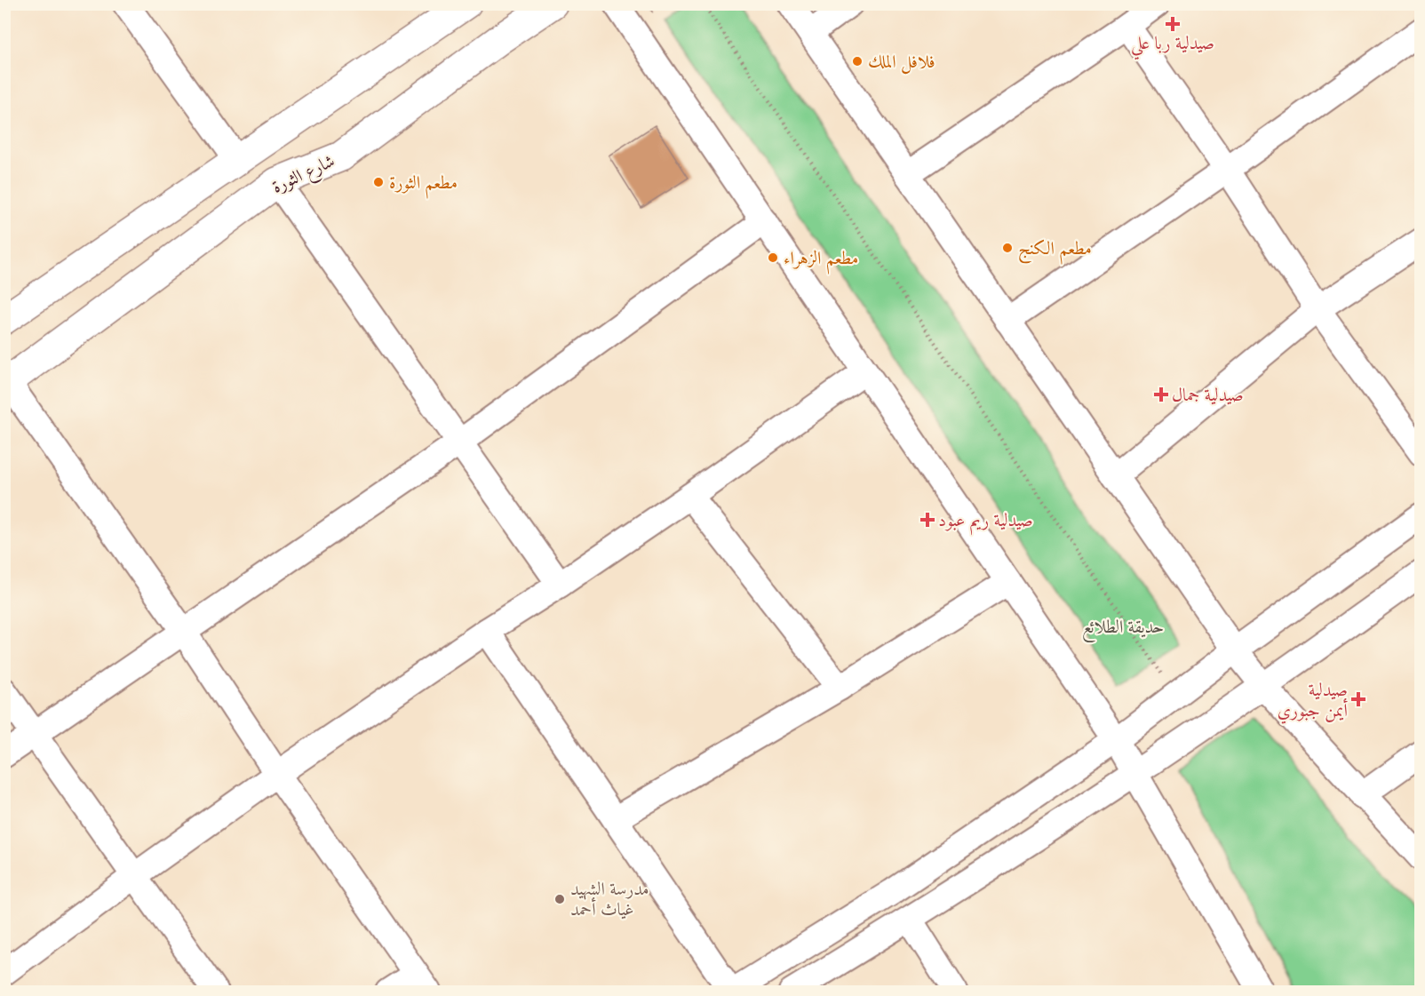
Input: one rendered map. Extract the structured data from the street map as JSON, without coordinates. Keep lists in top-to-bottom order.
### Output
{
  "streets": {
    "main road": ["شارع الثورة"]
  },
  "parks": ["حديقة الطلائع"],
  "places": {
    "health": [
      "صيدلية ربا علي",
      "صيدلية جمال",
      "صيدلية ريم عبود",
      "صيدلية أيمن جبوري"
    ],
    "other": [
      "فلافل الملك",
      "مطعم الثورة",
      "مطعم الكنج",
      "مطعم الزهراء",
      "مدرسة الشهيد غياث أحمد"
    ]
  }
}
